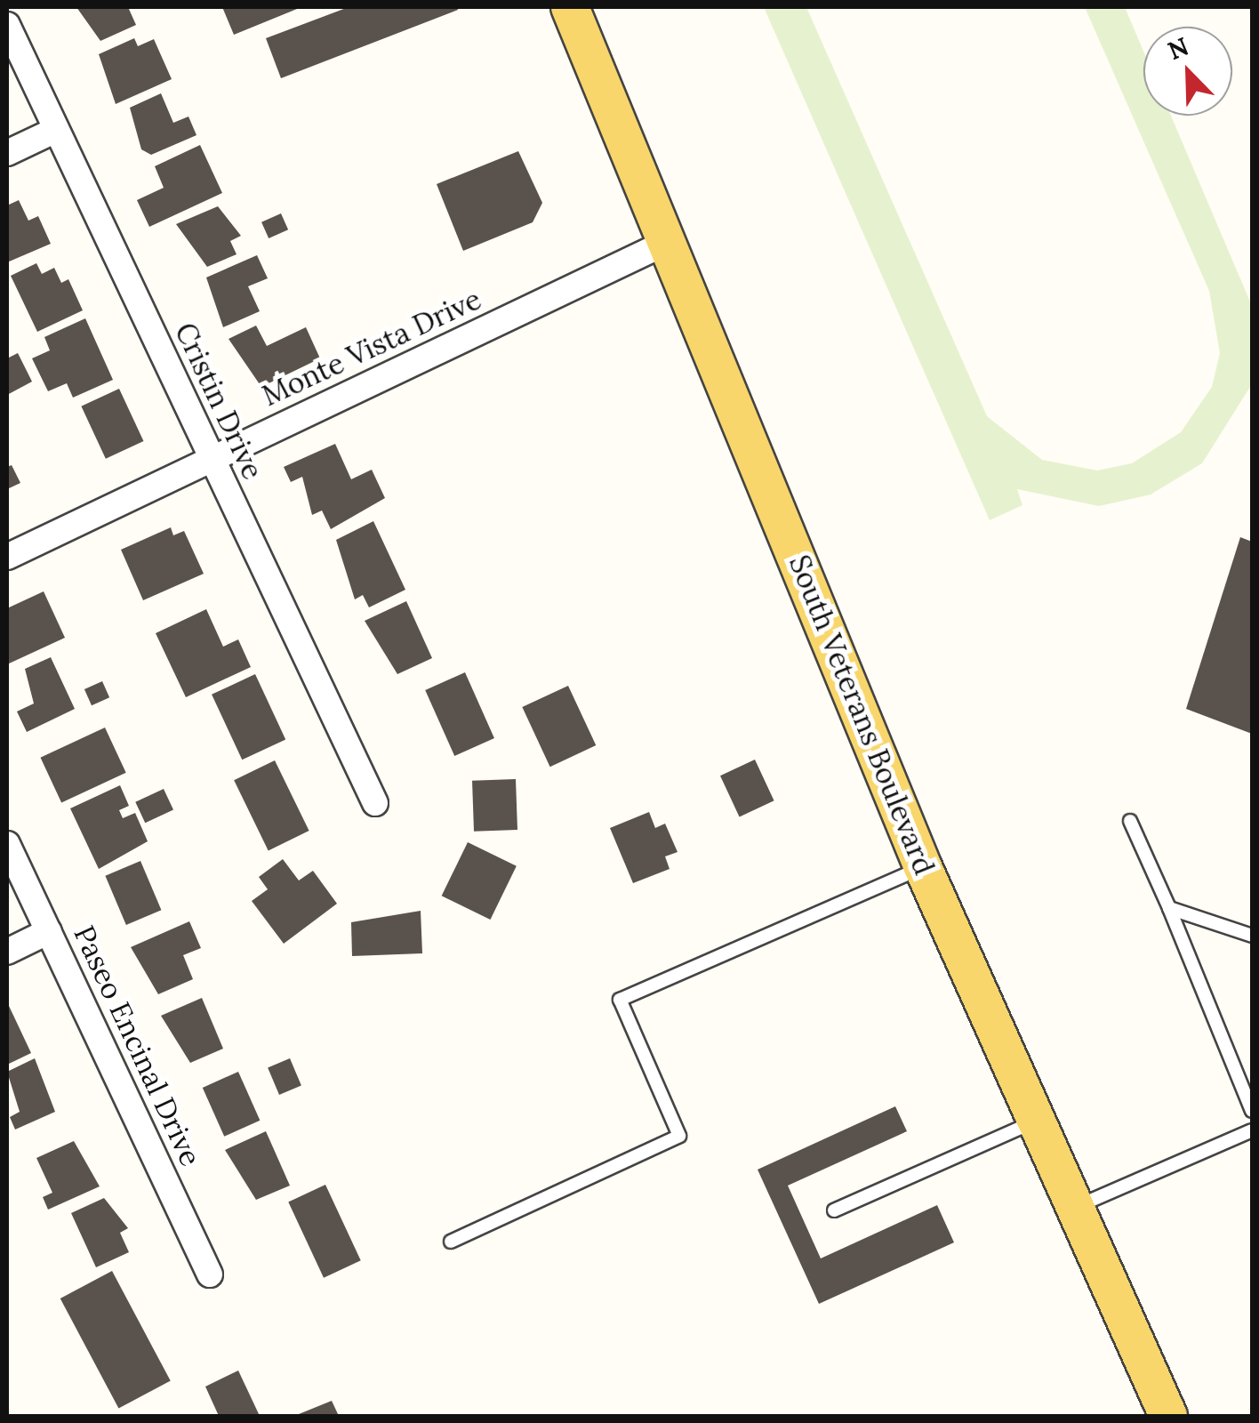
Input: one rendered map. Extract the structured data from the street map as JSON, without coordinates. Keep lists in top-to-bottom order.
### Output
{
  "streets": {
    "main road": ["South Veterans Boulevard"],
    "street": ["Monte Vista Drive", "Cristin Drive", "Paseo Encinal Drive"]
  },
  "crossings": [
    ["Monte Vista Drive", "Cristin Drive"],
    ["Monte Vista Drive", "South Veterans Boulevard"]
  ],
  "north": "top left"
}
